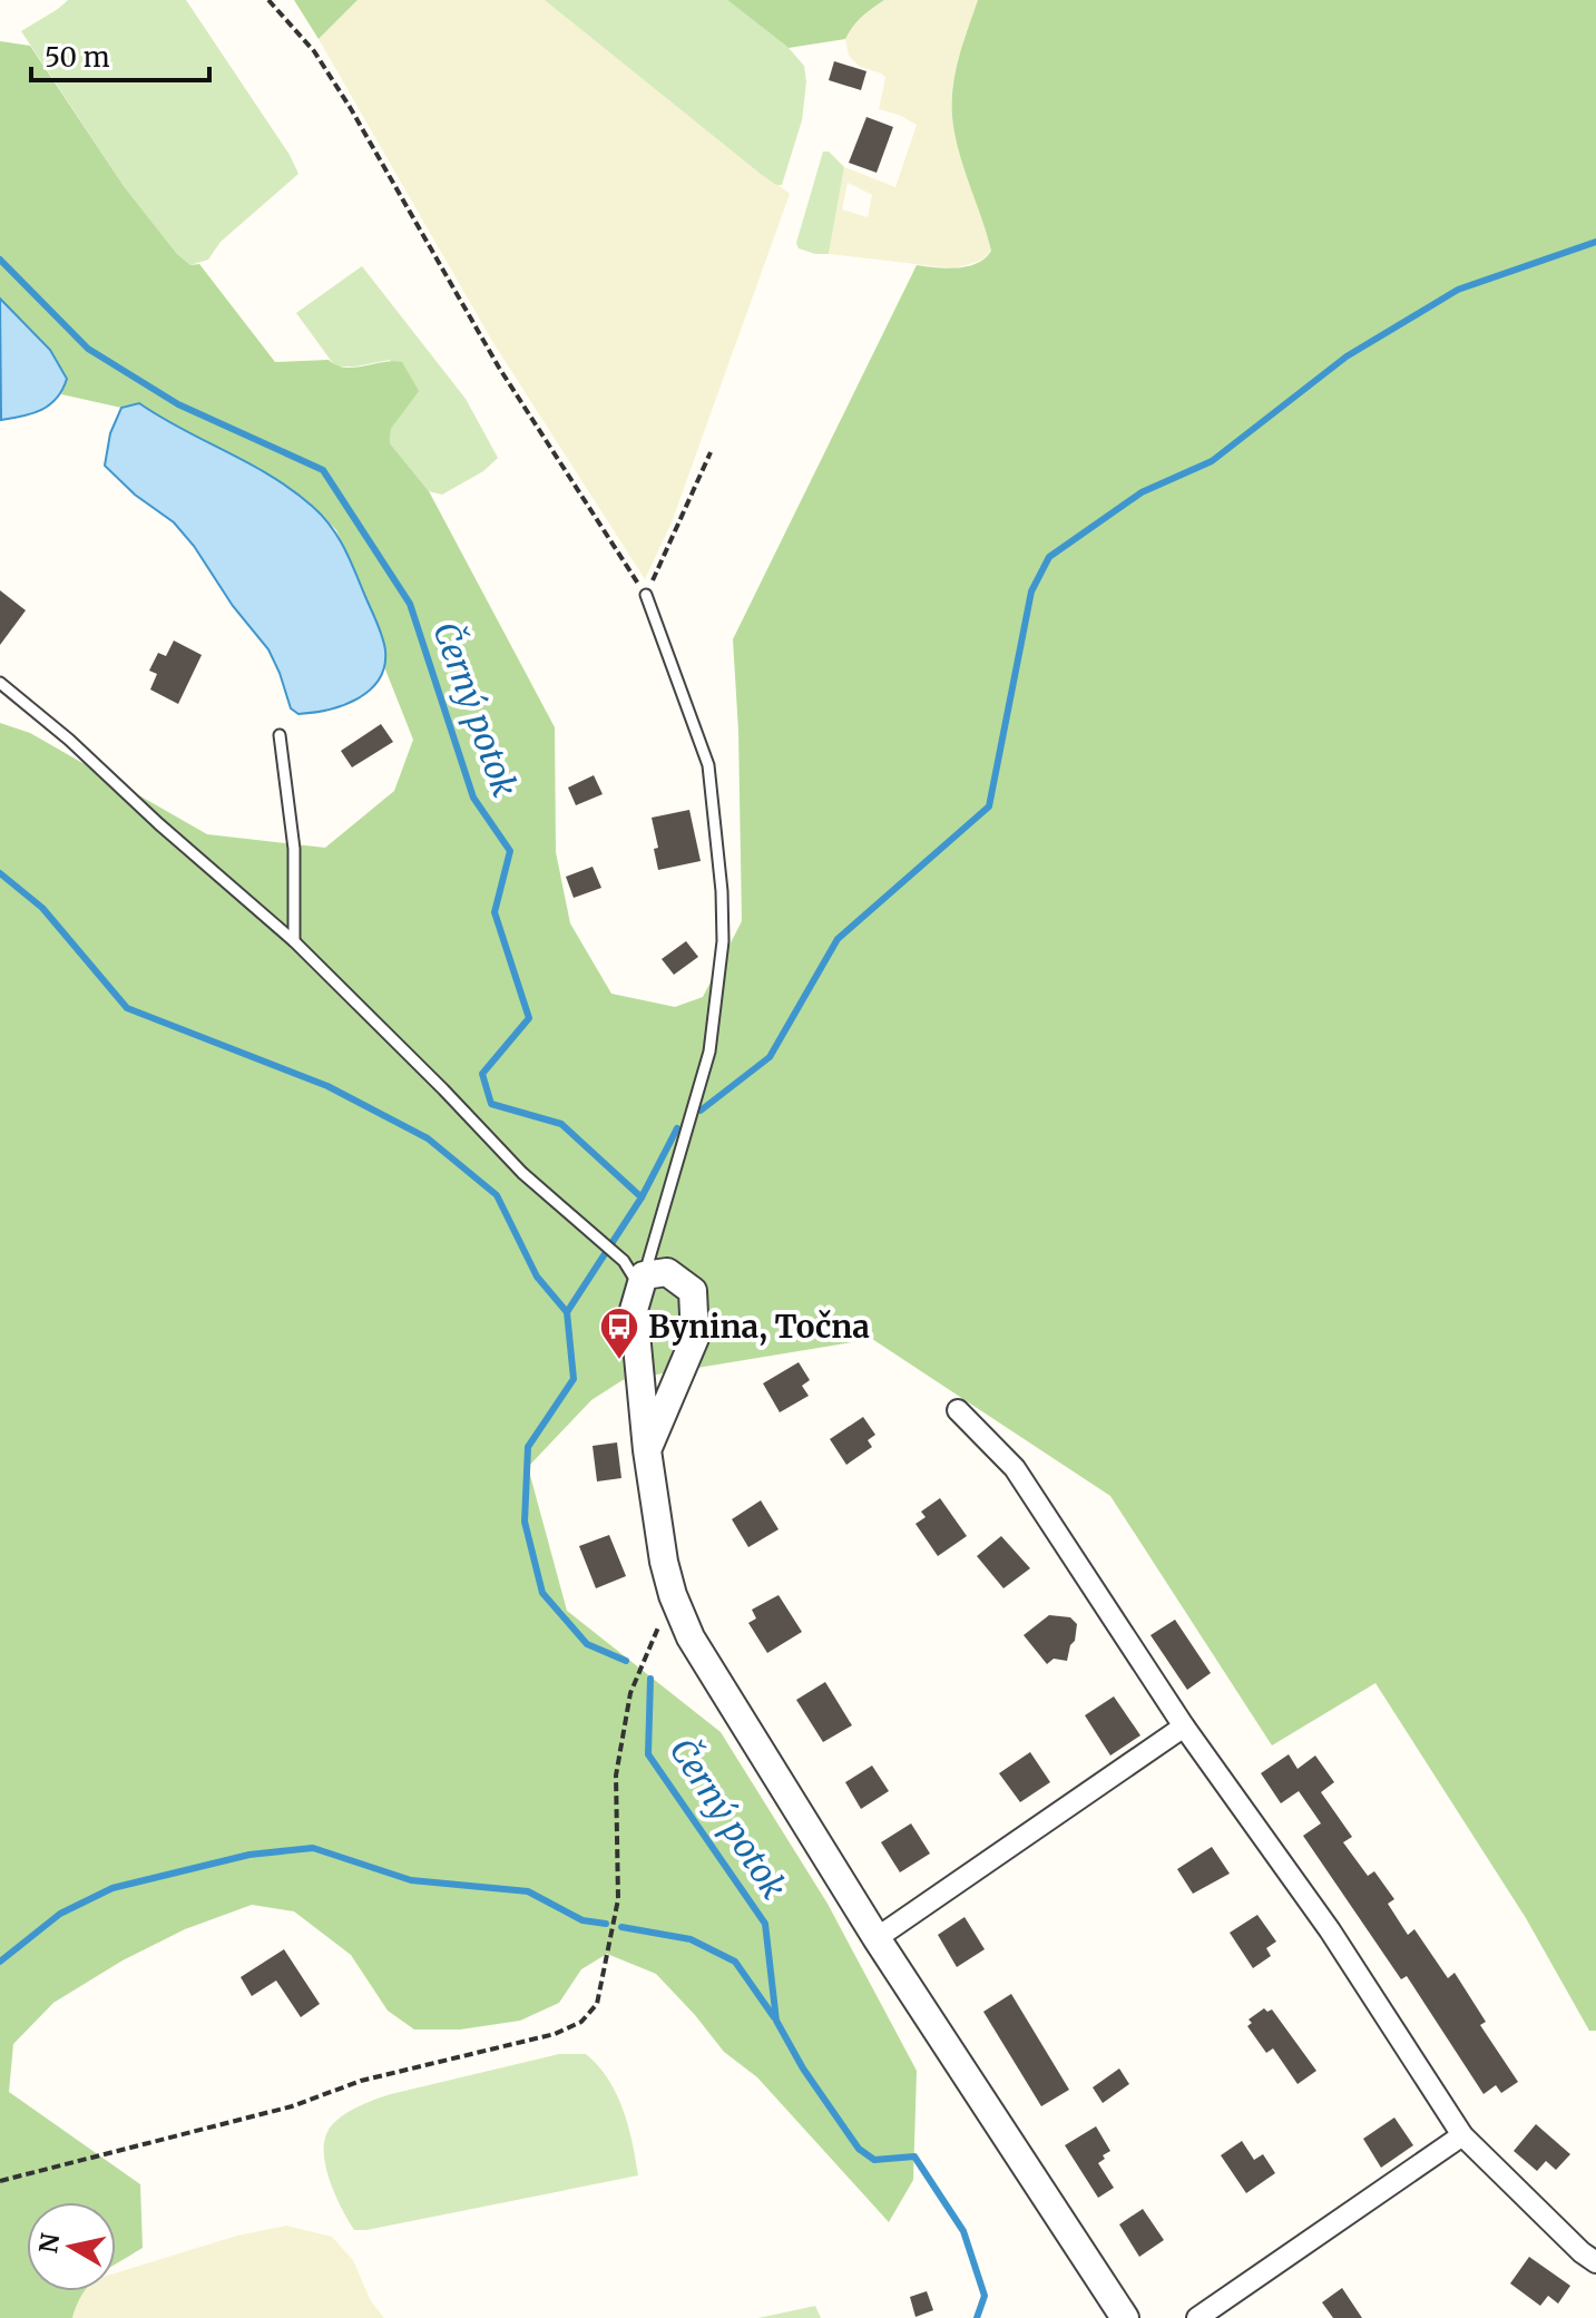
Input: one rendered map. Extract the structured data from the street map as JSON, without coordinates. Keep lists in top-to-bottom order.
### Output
{
  "water": ["Černý potok"],
  "places": {
    "bus stop": ["Bynina, Točna"]
  },
  "scale_bar": "50 m",
  "north": "left"
}
